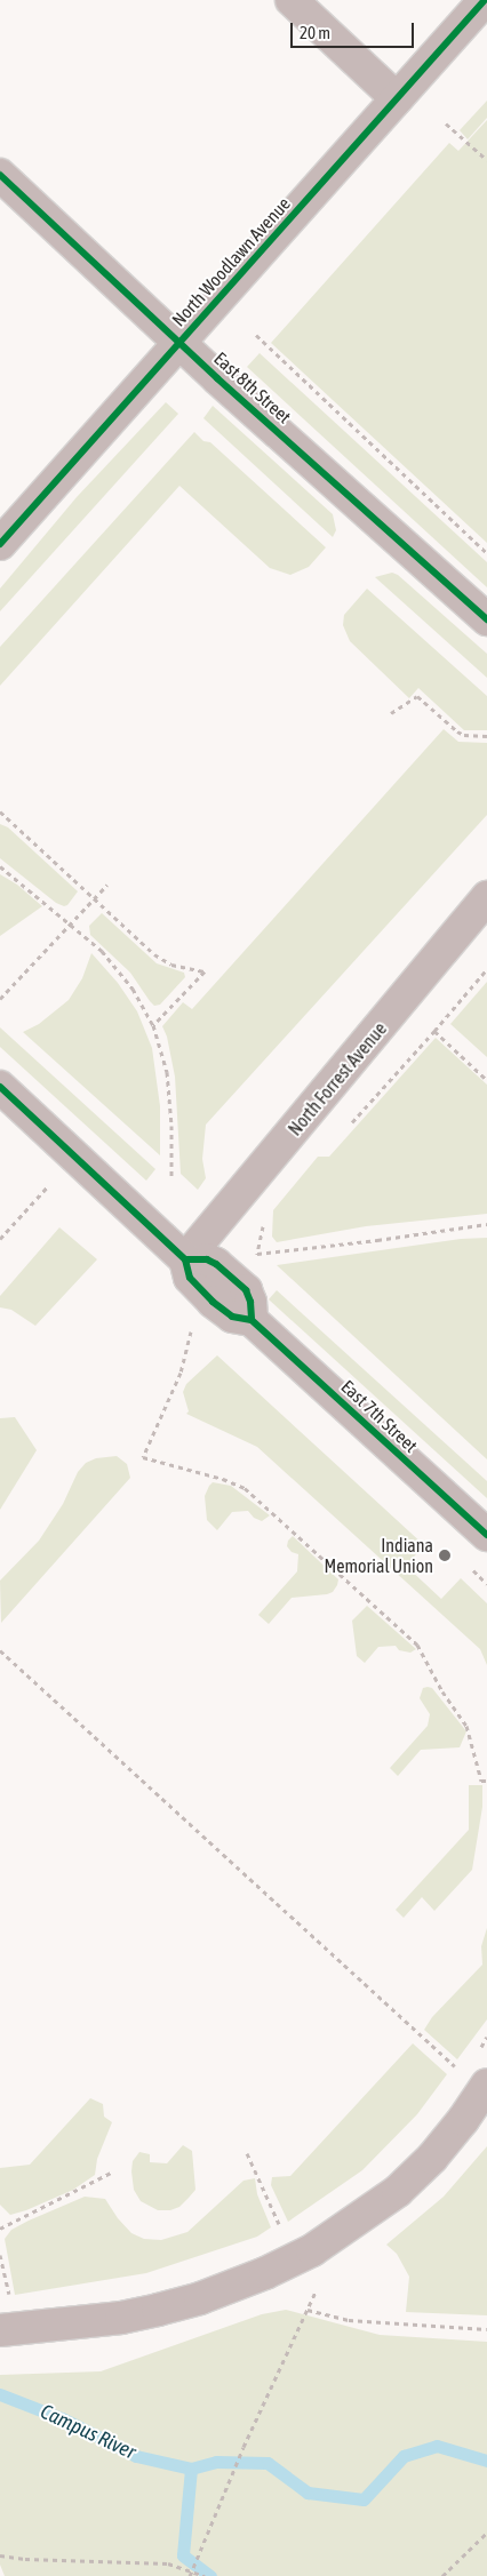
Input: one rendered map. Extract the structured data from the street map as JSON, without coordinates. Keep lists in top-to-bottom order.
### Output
{
  "streets": {
    "street": [
      "North Woodlawn Avenue",
      "East 8th Street",
      "North Forrest Avenue",
      "East 7th Street"
    ]
  },
  "crossings": [
    ["North Woodlawn Avenue", "East 8th Street"],
    ["North Forrest Avenue", "East 7th Street"]
  ],
  "water": ["Campus River"],
  "places": ["Indiana Memorial Union"],
  "scale_bar": "20 m"
}
